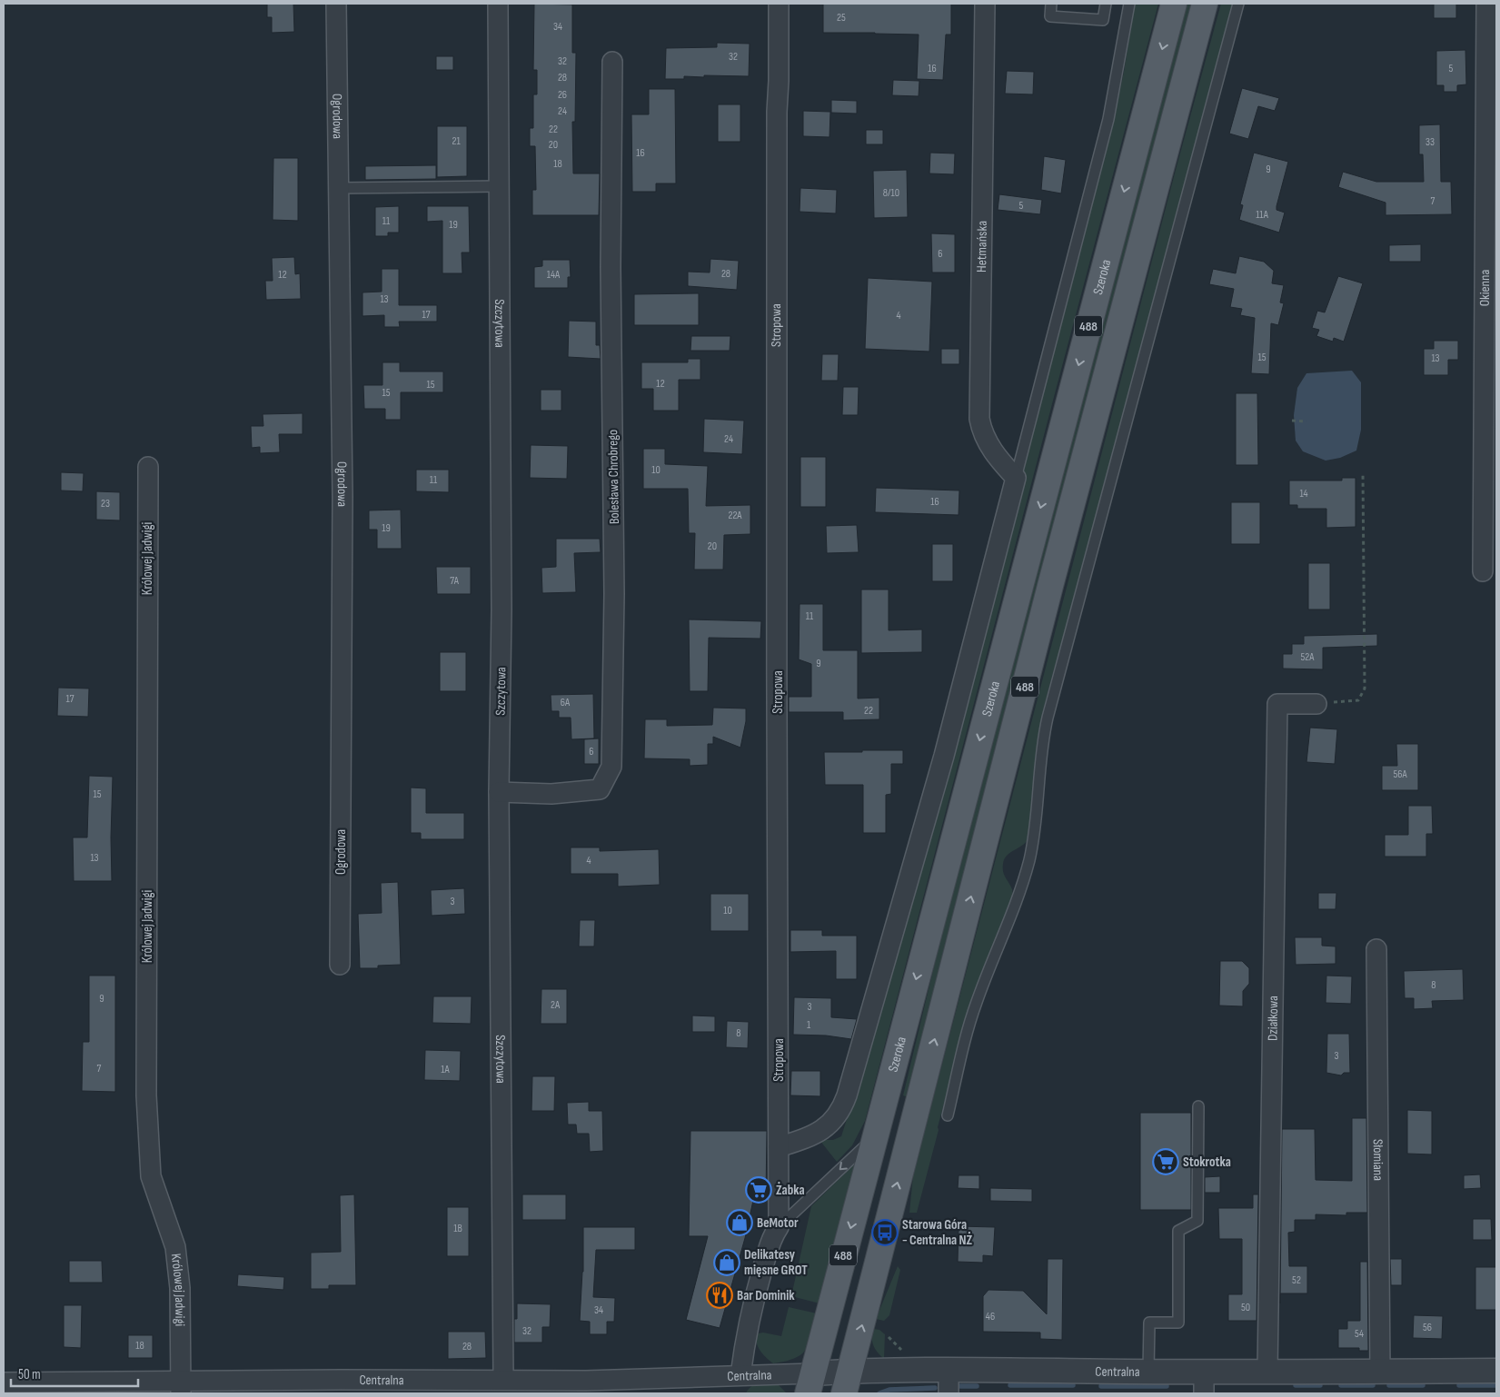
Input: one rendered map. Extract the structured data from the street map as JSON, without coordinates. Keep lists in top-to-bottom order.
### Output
{
  "streets": {
    "main road": ["Szeroka", "488"],
    "street": [
      "Ogrodowa",
      "Hetmańska",
      "Okienna",
      "Szczytowa",
      "Stropowa",
      "Bolesława Chrobrego",
      "Królowej Jadwigi",
      "Działkowa",
      "Słomiana",
      "Centralna"
    ]
  },
  "crossings": [
    ["Szeroka", "Centralna"],
    ["Szczytowa", "Bolesława Chrobrego"],
    ["Szczytowa", "Centralna"],
    ["Stropowa", "Centralna"],
    ["488", "Centralna"],
    ["Królowej Jadwigi", "Centralna"],
    ["Działkowa", "Centralna"],
    ["Słomiana", "Centralna"]
  ],
  "places": {
    "supermarket": ["Stokrotka", "Żabka"],
    "shop": ["BeMotor", "Delikatesy mięsne GROT"],
    "bus stop": ["Starowa Góra - Centralna NŻ"],
    "restaurant": ["Bar Dominik"]
  },
  "house_numbers": [
    "25",
    "34",
    "32",
    "32",
    "16",
    "5",
    "28",
    "26",
    "24",
    "22",
    "21",
    "33",
    "20",
    "16",
    "18",
    "9",
    "8/10",
    "7",
    "5",
    "11A",
    "11",
    "19",
    "6",
    "28",
    "12",
    "14A",
    "13",
    "17",
    "4",
    "15",
    "13",
    "12",
    "15",
    "15",
    "24",
    "10",
    "11",
    "14",
    "16",
    "23",
    "22A",
    "19",
    "20",
    "7A",
    "11",
    "52A",
    "9",
    "17",
    "6A",
    "22",
    "6",
    "56A",
    "15",
    "13",
    "4",
    "3",
    "10",
    "8",
    "9",
    "2A",
    "3",
    "1",
    "8",
    "3",
    "7",
    "1A",
    "1B",
    "52",
    "50",
    "34",
    "46",
    "56",
    "32",
    "54",
    "18",
    "28"
  ],
  "scale_bar": "50 m"
}
